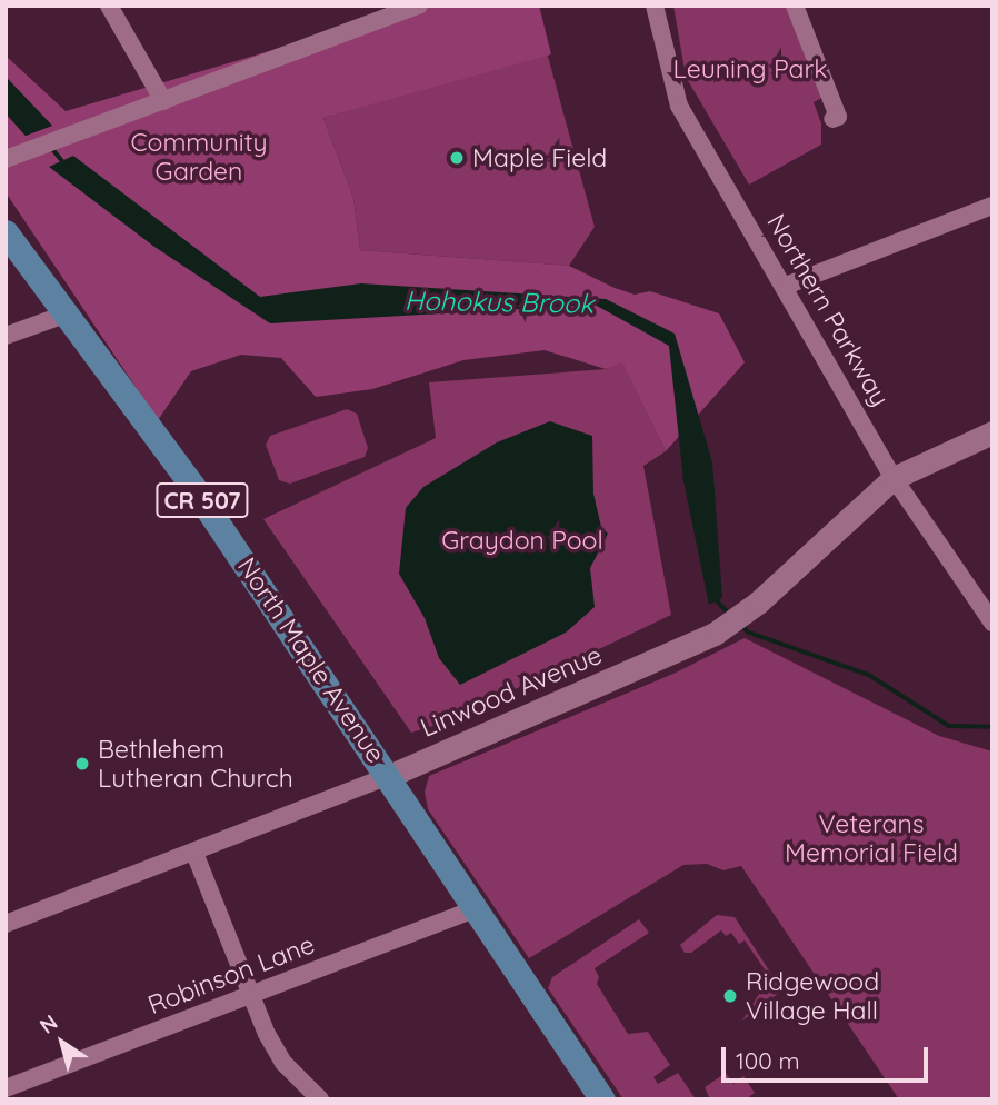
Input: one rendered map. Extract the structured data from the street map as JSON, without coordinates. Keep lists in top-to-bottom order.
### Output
{
  "streets": {
    "main road": ["CR 507", "North Maple Avenue", "Linwood Avenue"],
    "street": ["Northern Parkway", "Robinson Lane"]
  },
  "crossings": [
    ["Northern Parkway", "Linwood Avenue"],
    ["North Maple Avenue", "Linwood Avenue"],
    ["North Maple Avenue", "Robinson Lane"]
  ],
  "water": ["Hohokus Brook"],
  "parks": [
    "Leuning Park",
    "Community Garden",
    "Graydon Pool",
    "Veterans Memorial Field"
  ],
  "places": ["Maple Field", "Bethlehem Lutheran Church", "Ridgewood Village Hall"],
  "scale_bar": "100 m",
  "north": "top left"
}
